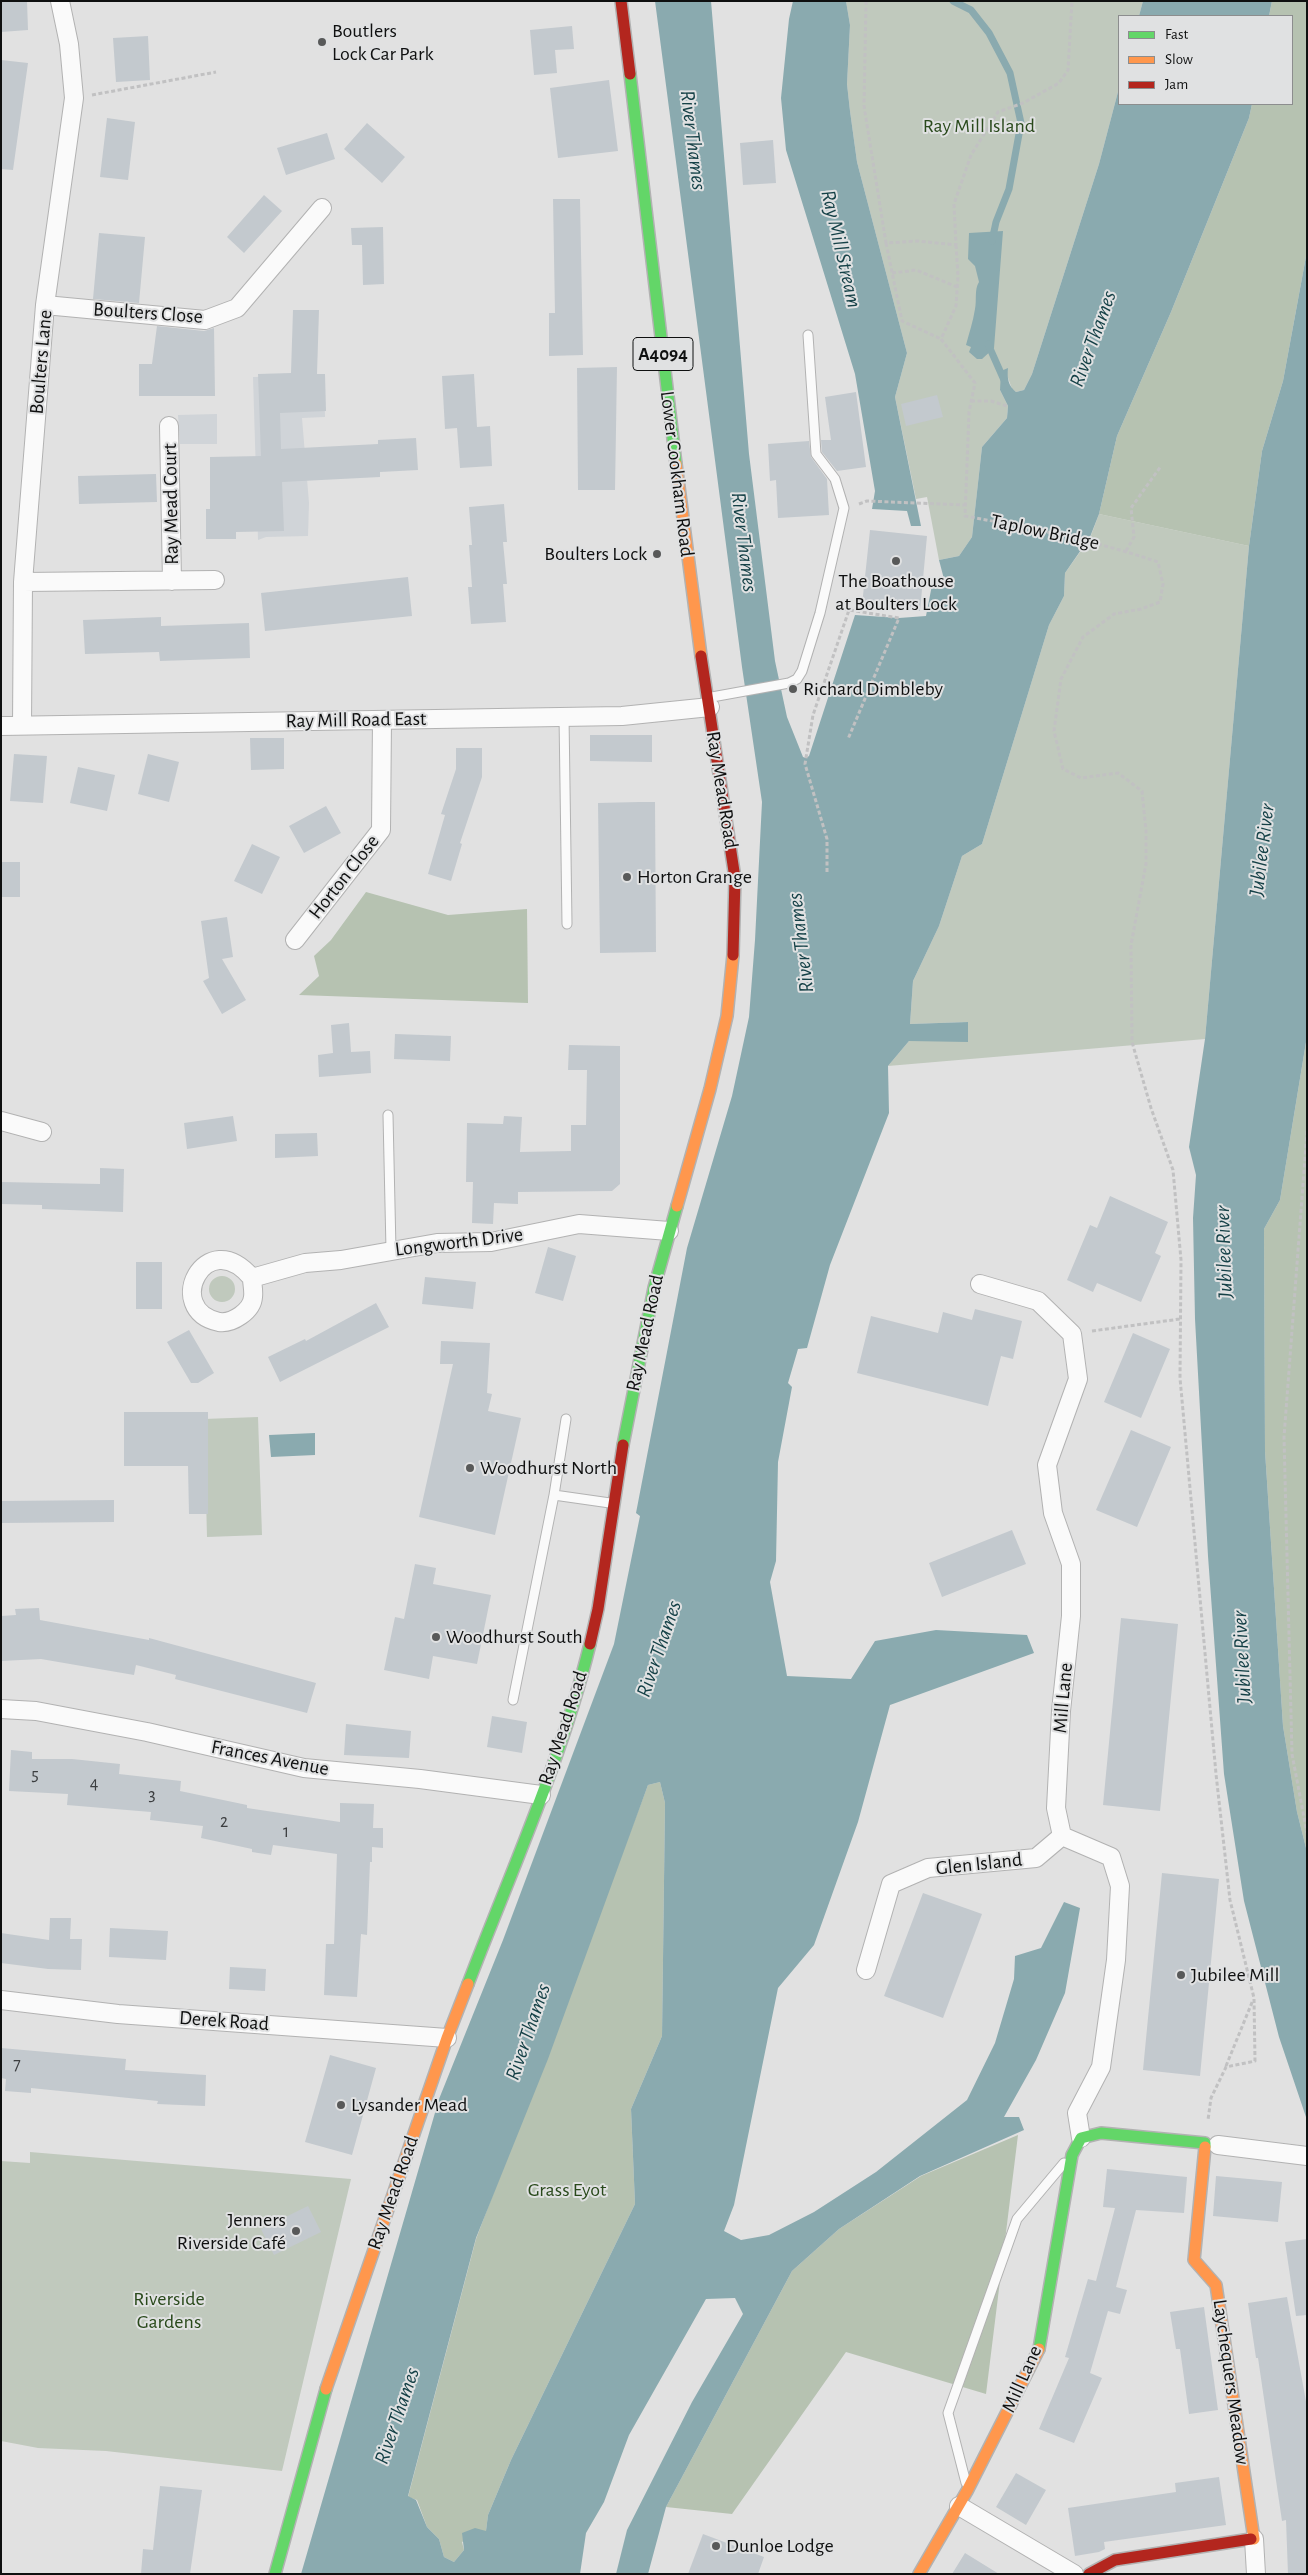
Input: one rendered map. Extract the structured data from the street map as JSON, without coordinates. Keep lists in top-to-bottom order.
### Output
{
  "streets": {
    "main road": [
      "A4094",
      "Lower Cookham Road",
      "Ray Mead Road",
      "Mill Lane",
      "Laychequers Meadow"
    ],
    "street": [
      "Boulters Close",
      "Boulters Lane",
      "Ray Mead Court",
      "Ray Mill Road East",
      "Horton Close",
      "Longworth Drive",
      "Frances Avenue",
      "Glen Island",
      "Derek Road"
    ],
    "path": ["Taplow Bridge"]
  },
  "crossings": [
    ["Boulters Close", "Boulters Lane"],
    ["Boulters Lane", "Ray Mead Court"],
    ["Boulters Lane", "Ray Mill Road East"],
    ["Lower Cookham Road", "Ray Mill Road East"],
    ["Lower Cookham Road", "Ray Mead Road"],
    ["Ray Mill Road East", "Ray Mead Road"],
    ["Ray Mill Road East", "Horton Close"],
    ["Ray Mead Road", "Longworth Drive"],
    ["Ray Mead Road", "Frances Avenue"],
    ["Ray Mead Road", "Derek Road"],
    ["Mill Lane", "Glen Island"]
  ],
  "water": ["River Thames", "Ray Mill Stream", "Jubilee River"],
  "parks": ["Ray Mill Island", "Grass Eyot", "Riverside Gardens"],
  "places": [
    "Boutlers Lock Car Park",
    "Boulters Lock",
    "The Boathouse at Boulters Lock",
    "Richard Dimbleby",
    "Horton Grange",
    "Woodhurst North",
    "Woodhurst South",
    "Jubilee Mill",
    "Lysander Mead",
    "Jenners Riverside Café",
    "Dunloe Lodge"
  ],
  "house_numbers": [
    "5",
    "4",
    "3",
    "2",
    "1",
    "7"
  ],
  "legend": ["Fast", "Slow", "Jam"]
}
